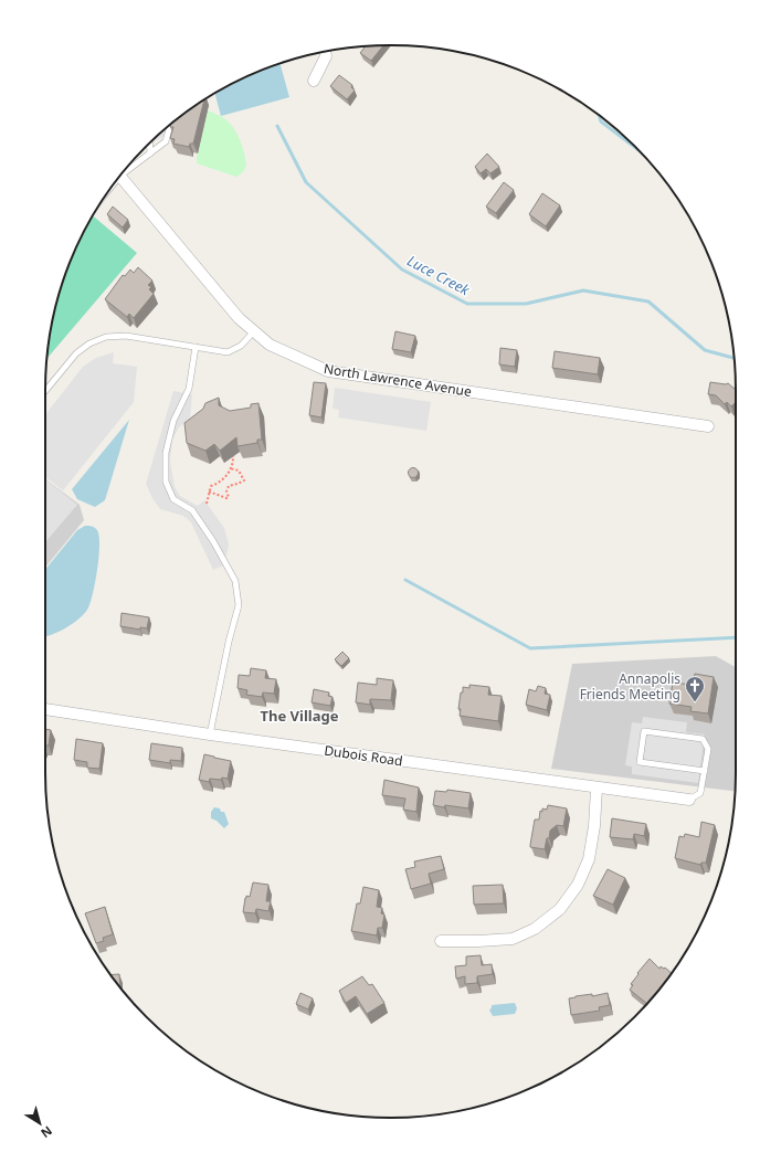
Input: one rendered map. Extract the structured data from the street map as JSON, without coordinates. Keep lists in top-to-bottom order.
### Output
{
  "streets": {
    "street": ["North Lawrence Avenue", "Dubois Road"]
  },
  "districts": ["The Village"],
  "water": ["Luce Creek"],
  "places": {
    "church": ["Annapolis Friends Meeting"]
  },
  "north": "bottom right"
}
